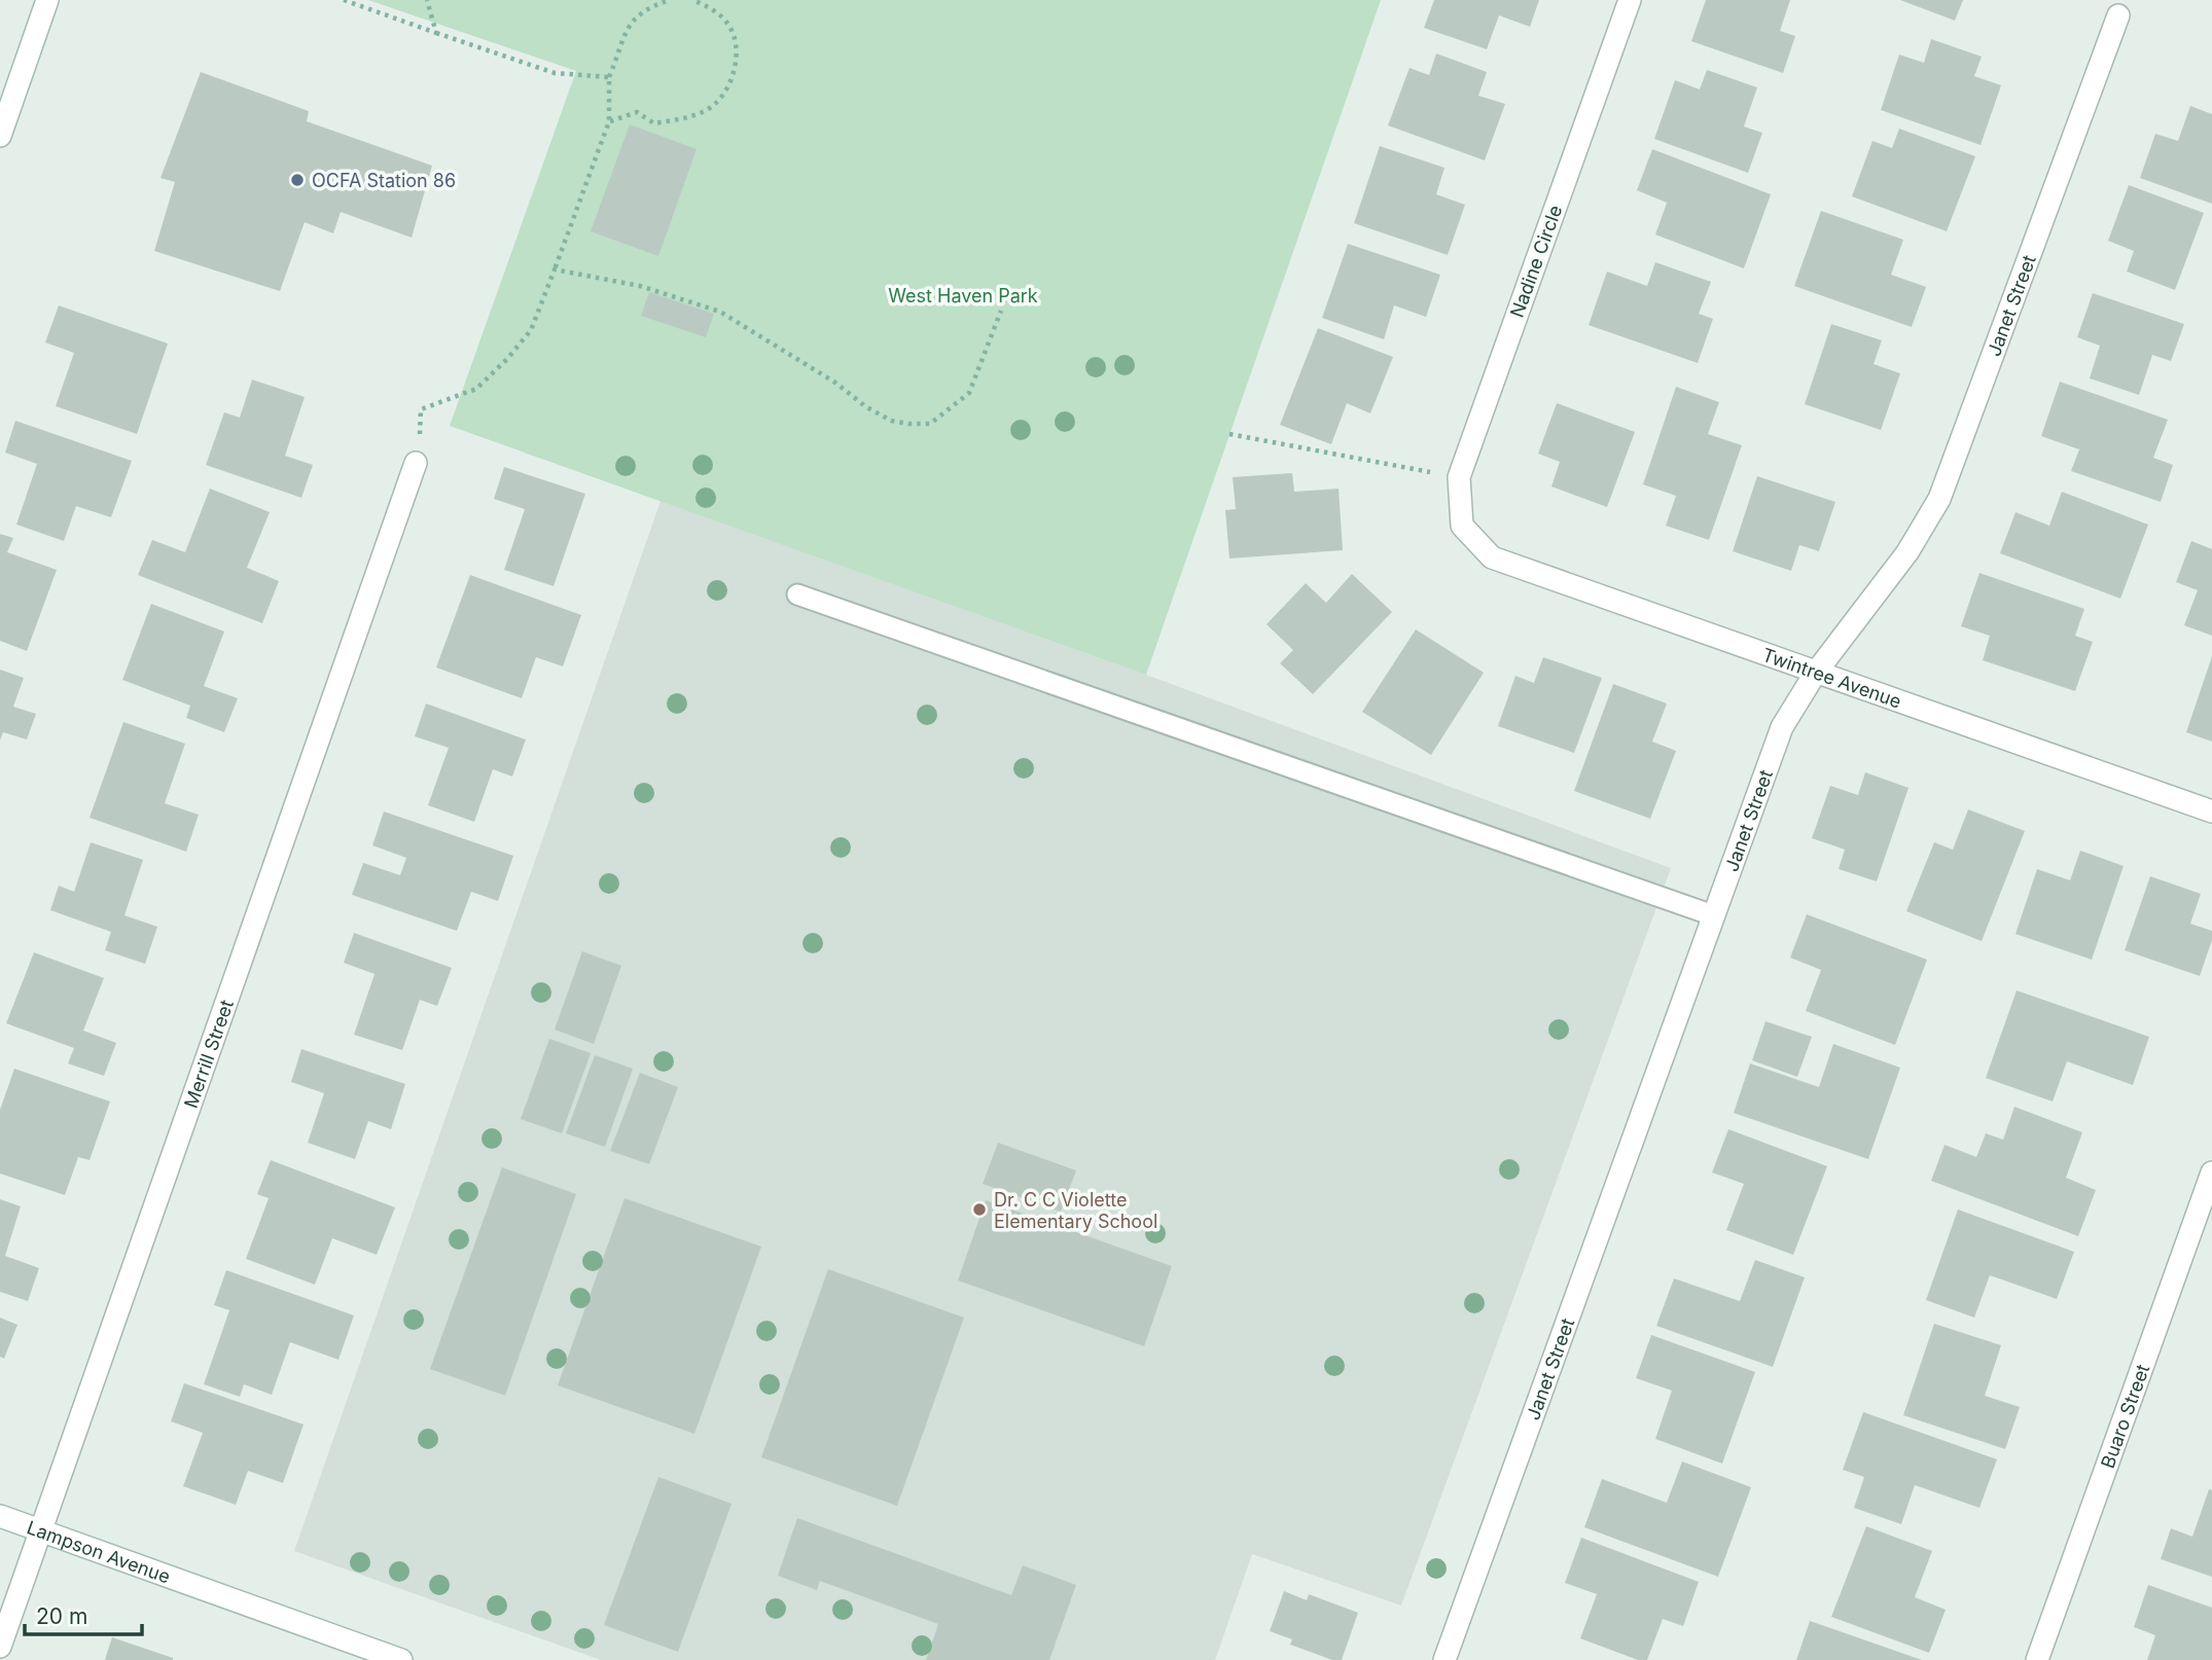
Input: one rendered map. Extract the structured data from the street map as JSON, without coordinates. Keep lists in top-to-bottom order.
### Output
{
  "streets": {
    "street": [
      "Nadine Circle",
      "Janet Street",
      "Twintree Avenue",
      "Merrill Street",
      "Buaro Street",
      "Lampson Avenue"
    ]
  },
  "crossings": [
    ["Nadine Circle", "Twintree Avenue"],
    ["Janet Street", "Twintree Avenue"],
    ["Merrill Street", "Lampson Avenue"]
  ],
  "parks": ["West Haven Park"],
  "places": ["OCFA Station 86", "Dr. C C Violette Elementary School"],
  "scale_bar": "20 m"
}
